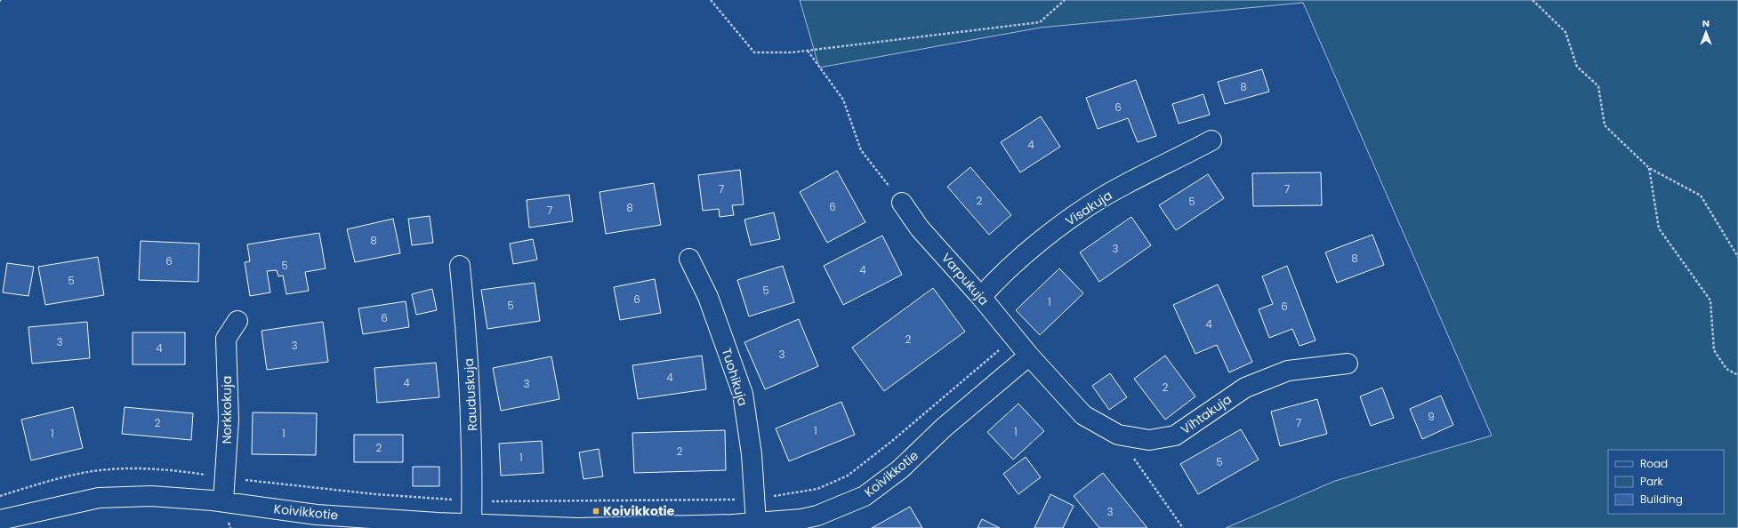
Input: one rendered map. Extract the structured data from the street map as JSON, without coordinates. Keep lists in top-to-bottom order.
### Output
{
  "streets": {
    "street": [
      "Visakuja",
      "Varpukuja",
      "Tuohikuja",
      "Rauduskuja",
      "Norkkokuja",
      "Vihtakuja",
      "Koivikkotie"
    ]
  },
  "crossings": [
    ["Visakuja", "Varpukuja"],
    ["Varpukuja", "Vihtakuja"],
    ["Varpukuja", "Koivikkotie"],
    ["Tuohikuja", "Koivikkotie"],
    ["Rauduskuja", "Koivikkotie"],
    ["Norkkokuja", "Koivikkotie"],
    ["Vihtakuja", "Koivikkotie"]
  ],
  "places": {
    "transit": ["Koivikkotie"]
  },
  "house_numbers": [
    "8",
    "6",
    "4",
    "7",
    "7",
    "2",
    "5",
    "6",
    "8",
    "7",
    "8",
    "3",
    "8",
    "6",
    "5",
    "4",
    "5",
    "5",
    "6",
    "1",
    "5",
    "6",
    "6",
    "4",
    "2",
    "3",
    "3",
    "4",
    "3",
    "4",
    "4",
    "3",
    "2",
    "9",
    "2",
    "7",
    "1",
    "1",
    "1",
    "1",
    "2",
    "2",
    "1",
    "5",
    "3"
  ],
  "legend": ["Road", "Park", "Building"],
  "north": "top"
}
